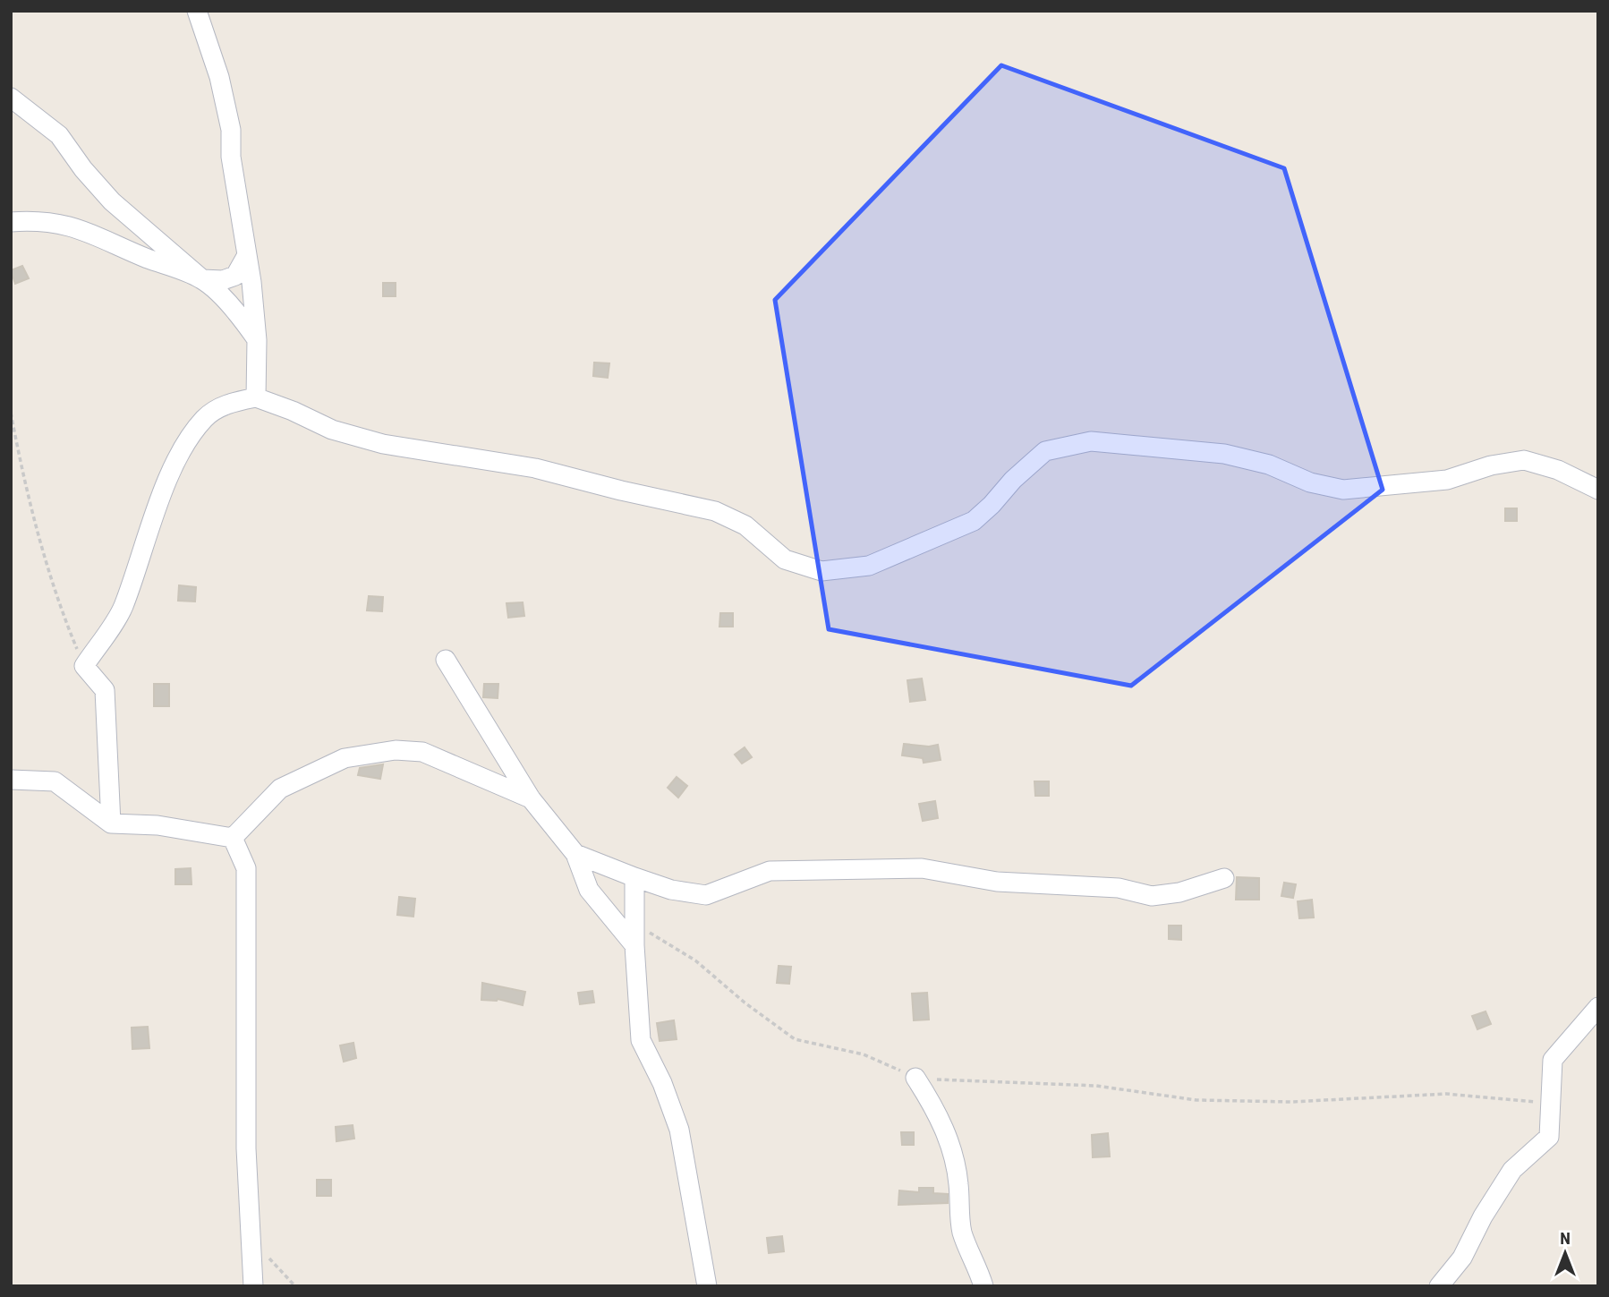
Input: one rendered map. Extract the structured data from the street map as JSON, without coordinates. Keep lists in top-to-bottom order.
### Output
{
  "north": "top"
}
